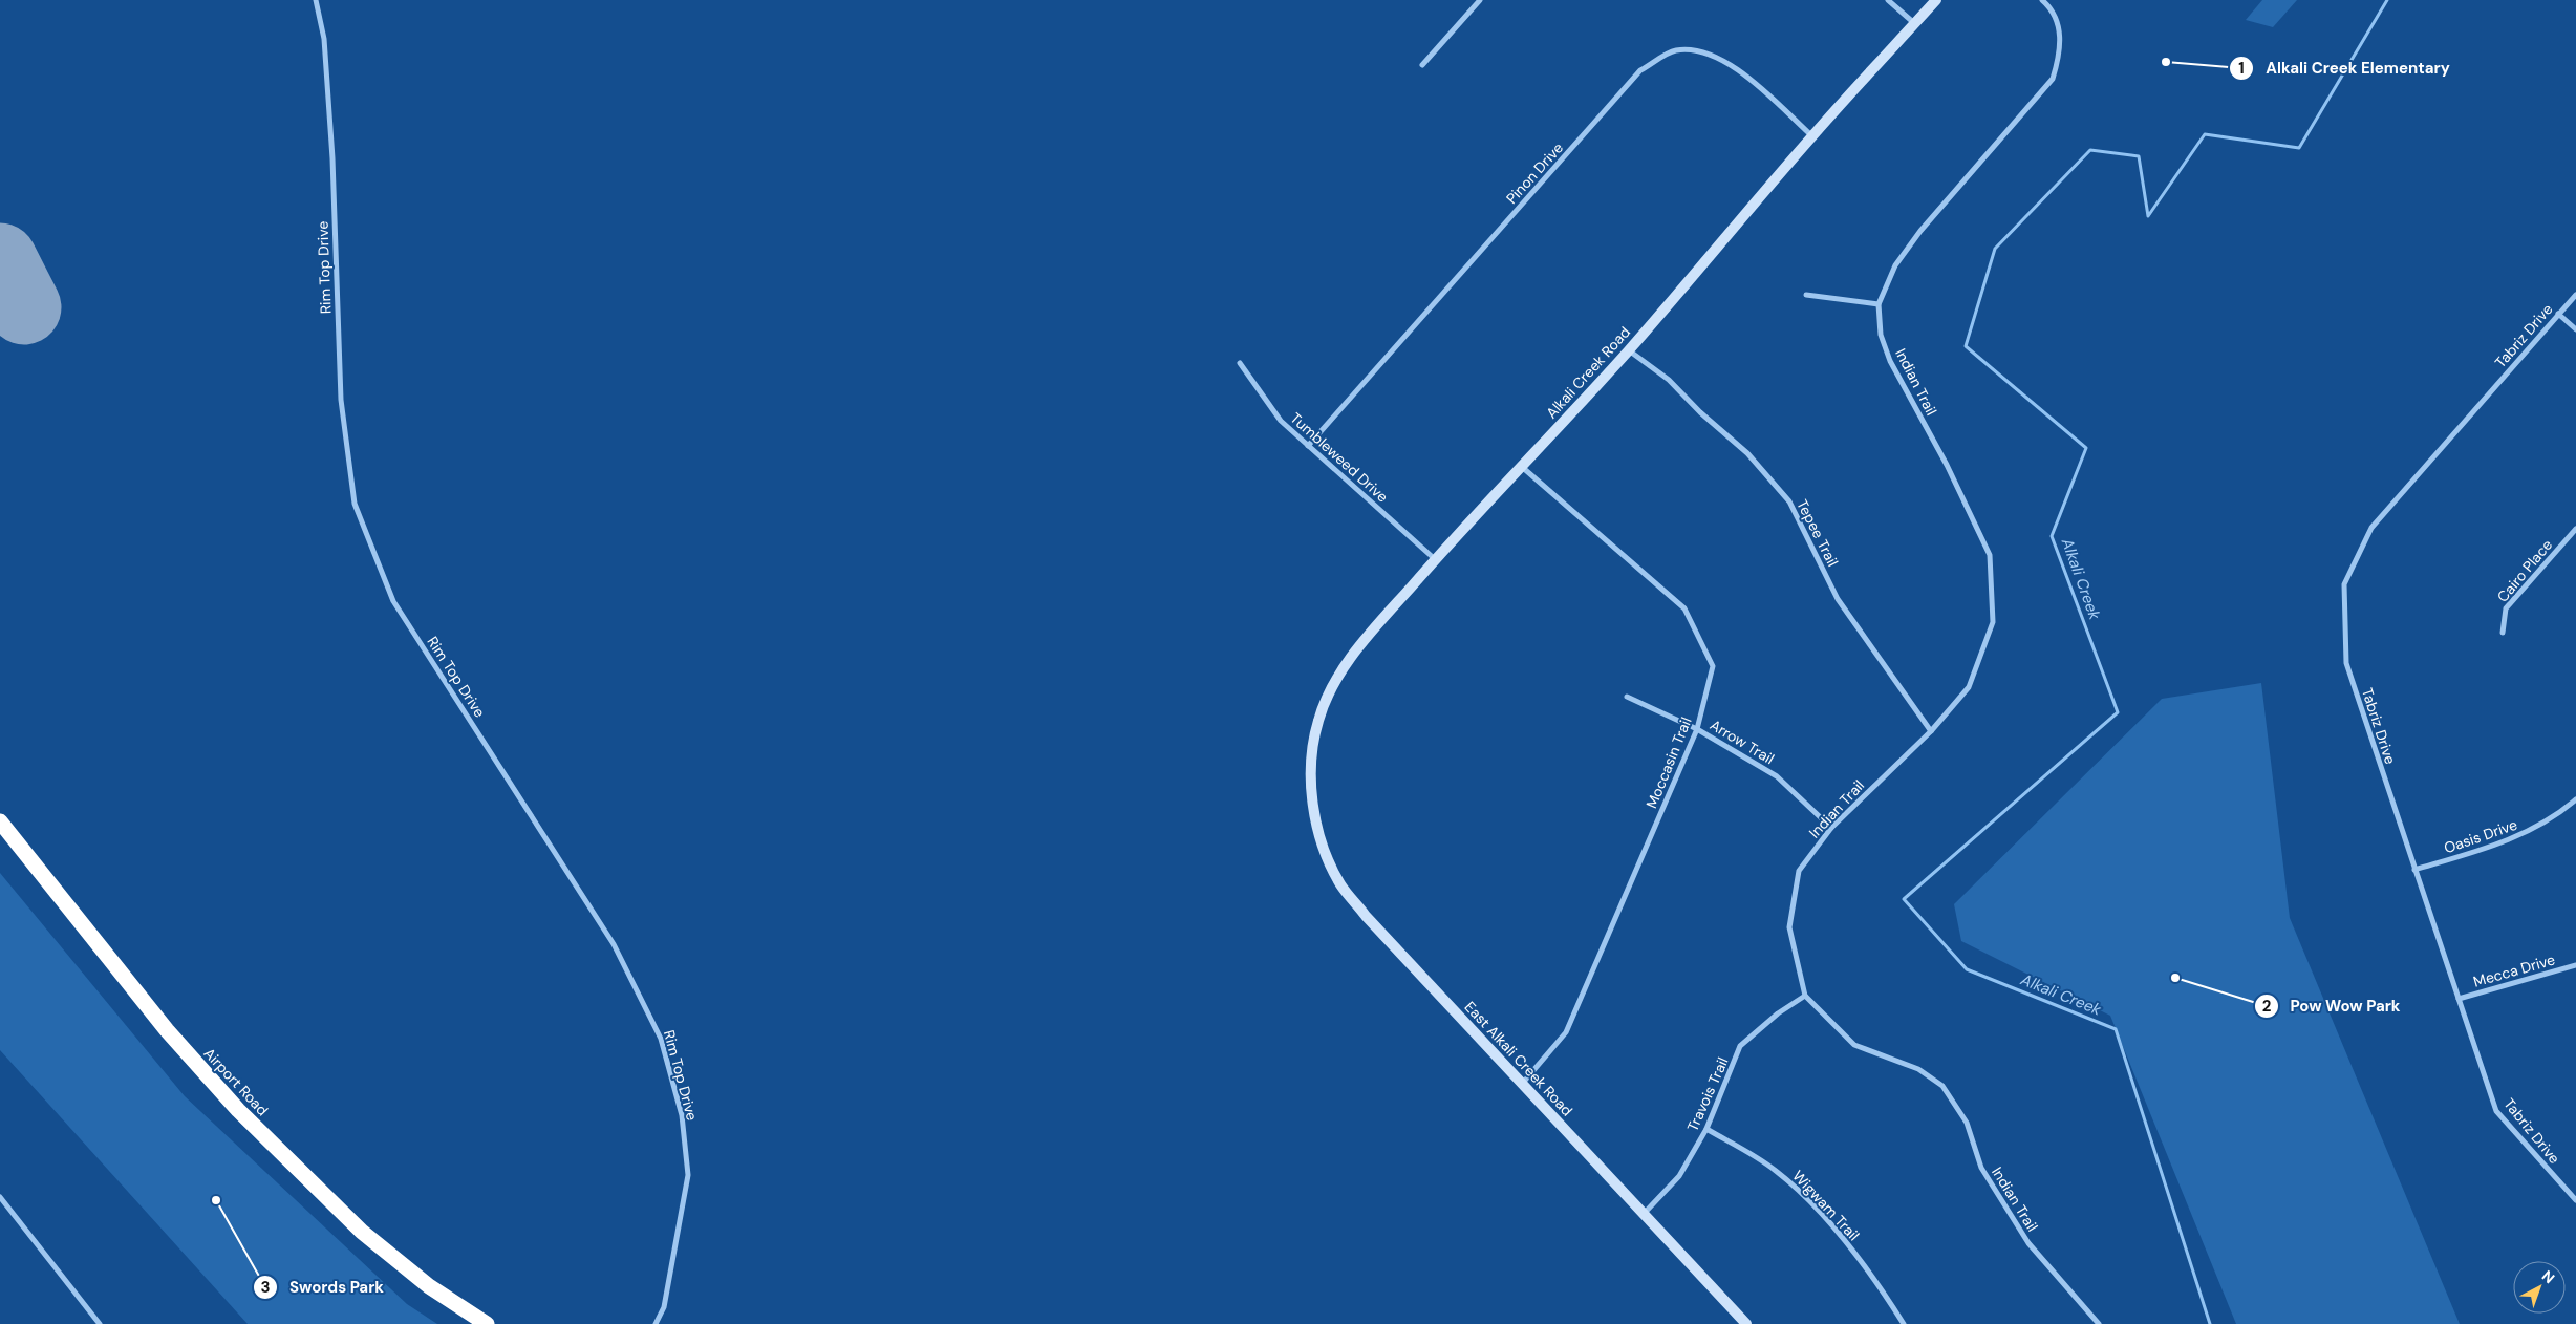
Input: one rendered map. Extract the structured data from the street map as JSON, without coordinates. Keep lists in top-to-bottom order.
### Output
{
  "streets": {
    "highway": ["Airport Road"],
    "street": [
      "Pinon Drive",
      "Rim Top Drive",
      "Tabriz Drive",
      "Alkali Creek Road",
      "Indian Trail",
      "Tumbleweed Drive",
      "Tepee Trail",
      "Cairo Place",
      "Arrow Trail",
      "Moccasin Trail",
      "Oasis Drive",
      "Mecca Drive",
      "East Alkali Creek Road",
      "Travois Trail",
      "Wigwam Trail"
    ]
  },
  "crossings": [
    ["Pinon Drive", "Alkali Creek Road"],
    ["Pinon Drive", "Tumbleweed Drive"],
    ["Tabriz Drive", "Oasis Drive"],
    ["Tabriz Drive", "Mecca Drive"],
    ["Alkali Creek Road", "Tumbleweed Drive"],
    ["Alkali Creek Road", "Tepee Trail"],
    ["Alkali Creek Road", "Moccasin Trail"],
    ["Alkali Creek Road", "East Alkali Creek Road"],
    ["Indian Trail", "Tepee Trail"],
    ["Indian Trail", "Arrow Trail"],
    ["Indian Trail", "Travois Trail"],
    ["Arrow Trail", "Moccasin Trail"],
    ["Moccasin Trail", "East Alkali Creek Road"],
    ["East Alkali Creek Road", "Travois Trail"],
    ["Travois Trail", "Wigwam Trail"]
  ],
  "water": ["Alkali Creek"],
  "places": ["Alkali Creek Elementary", "Pow Wow Park", "Swords Park"],
  "north": "top right"
}
